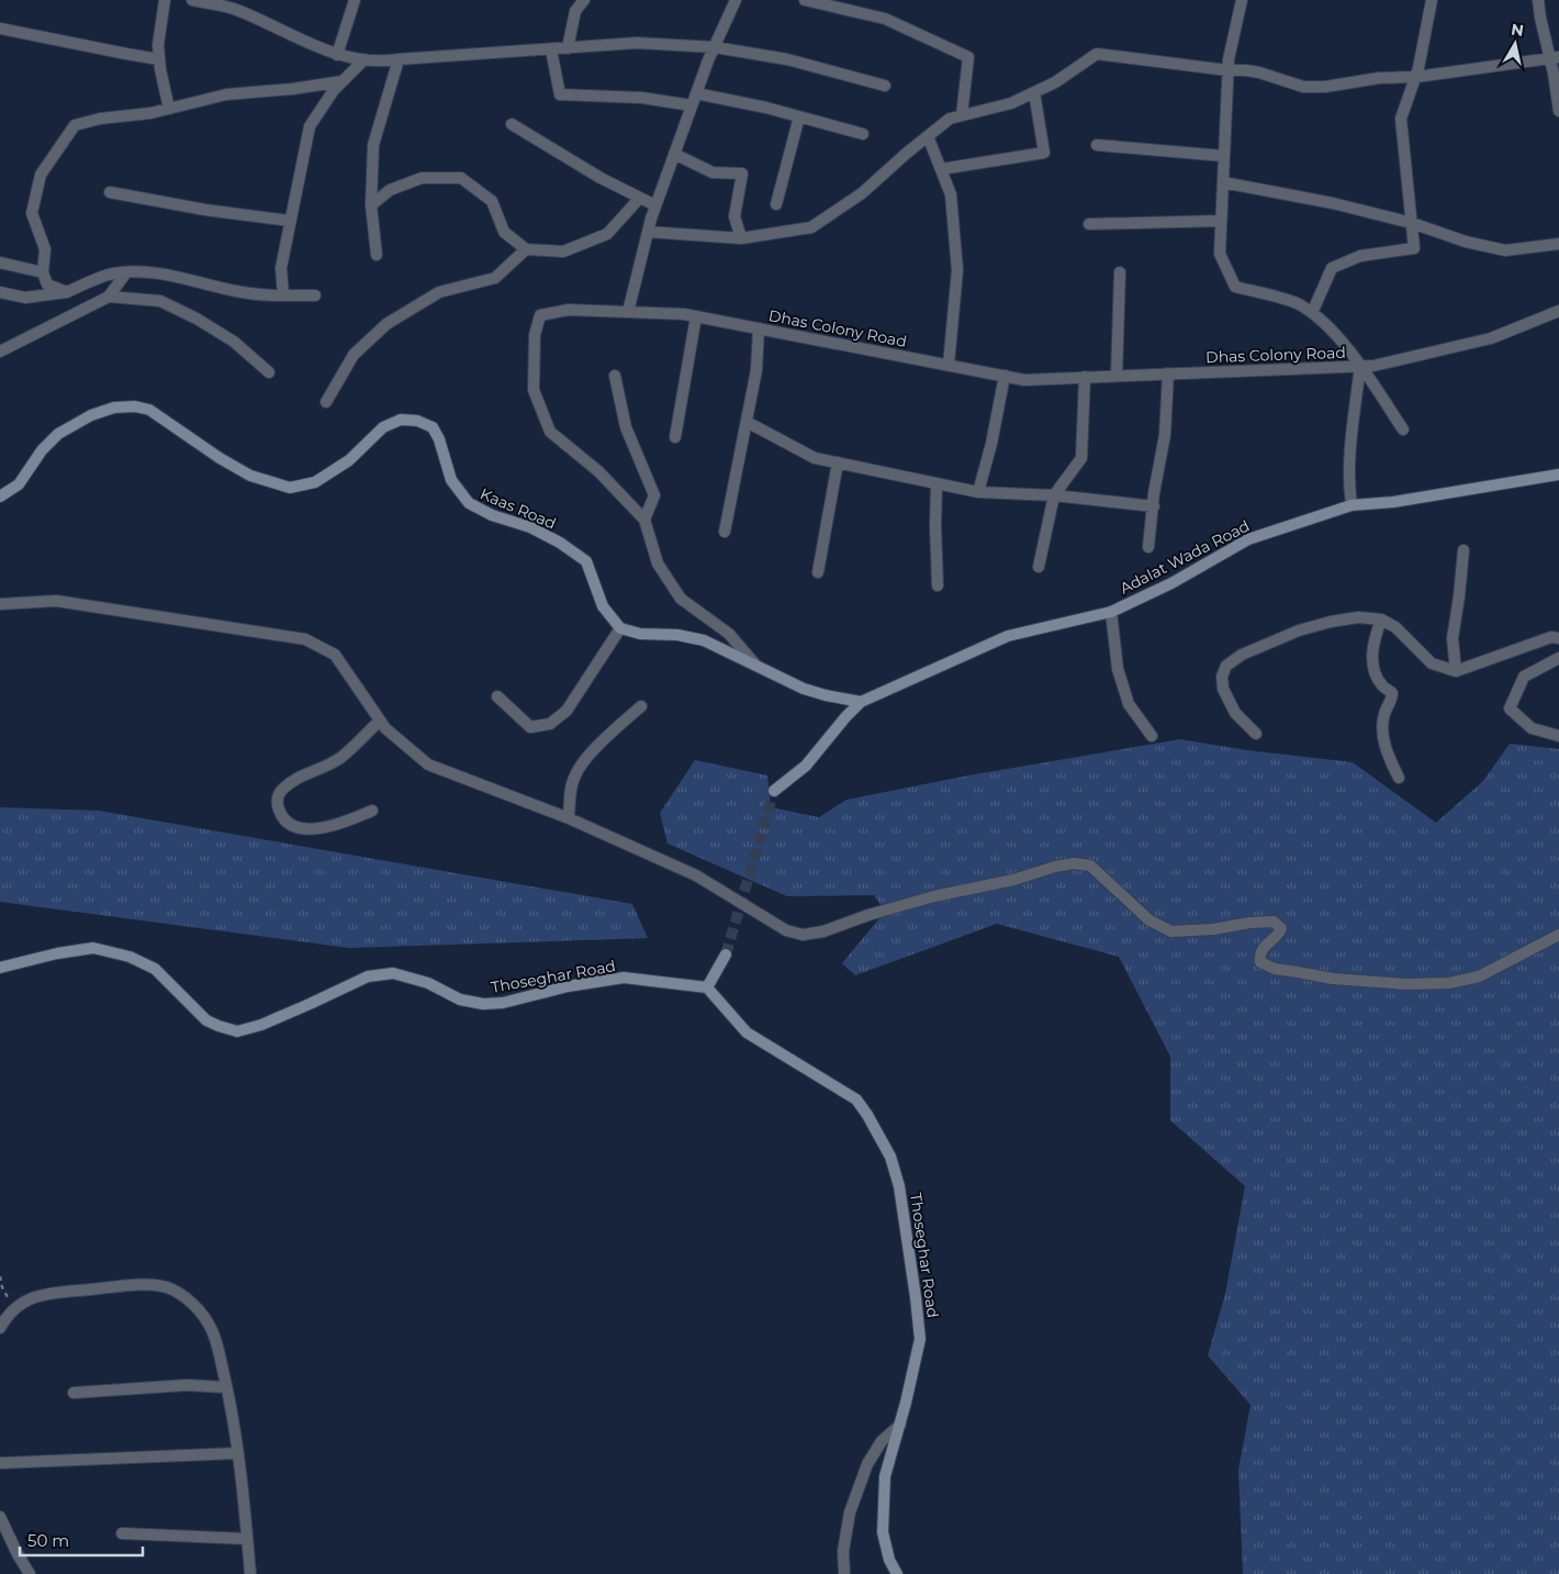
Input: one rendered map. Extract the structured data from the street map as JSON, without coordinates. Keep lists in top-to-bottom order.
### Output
{
  "streets": {
    "main road": ["Kaas Road", "Adalat Wada Road", "Thoseghar Road"],
    "street": ["Dhas Colony Road"]
  },
  "scale_bar": "50 m",
  "north": "top"
}
